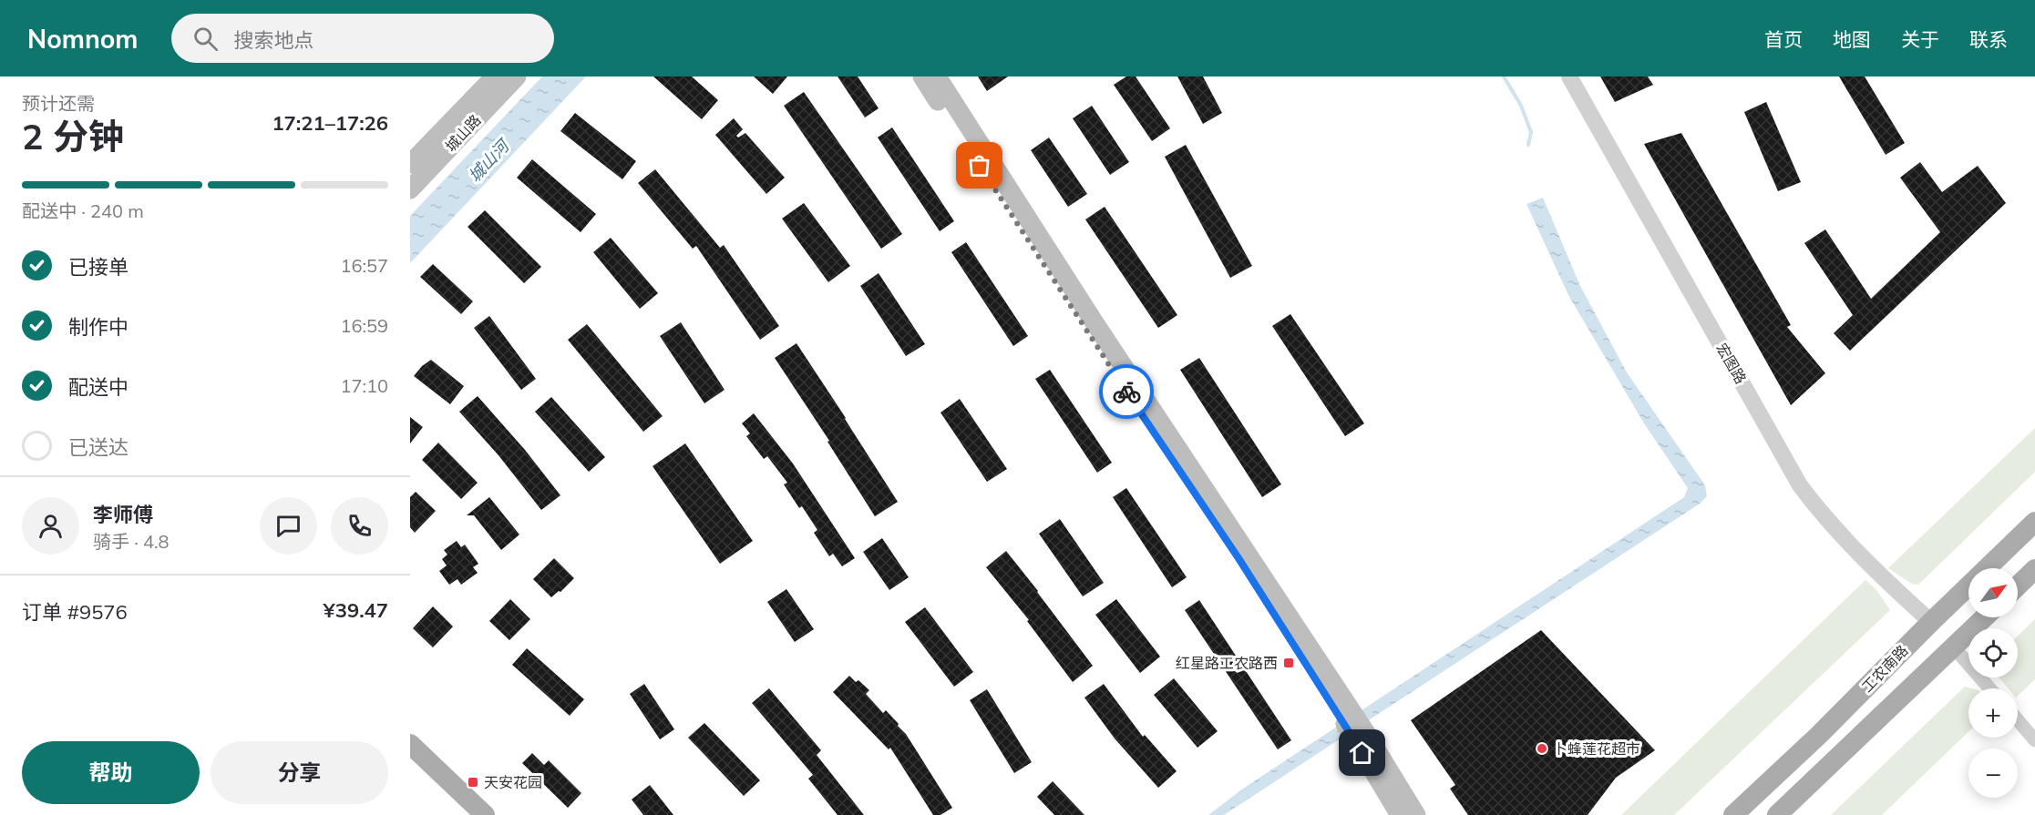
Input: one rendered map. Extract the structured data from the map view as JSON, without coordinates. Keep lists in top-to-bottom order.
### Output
{
  "streets": {
    "main road": ["城山路", "工农南路"],
    "street": ["宏图路"]
  },
  "crossings": [
    ["宏图路", "工农南路"]
  ],
  "water": ["城山河"],
  "places": {
    "transit": ["红星路工农路西", "天安花园"],
    "other": ["卜蜂莲花超市"]
  },
  "north": "top right",
  "page": {
    "header": "Nomnom",
    "search": "搜索地点",
    "nav": [
      "首页",
      "地图",
      "关于",
      "联系"
    ],
    "heading": ["2 分钟", "预计还需", "17:21–17:26"],
    "panel": [
      "李师傅",
      "骑手 · 4.8",
      "订单 #9576",
      "¥39.47"
    ],
    "bar": "配送中 · 240 m",
    "list": [
      ["已接单", "16:57"],
      ["制作中", "16:59"],
      ["配送中", "17:10"],
      "已送达"
    ],
    "map_buttons": ["+", "−"],
    "buttons": ["帮助", "分享"]
  }
}
